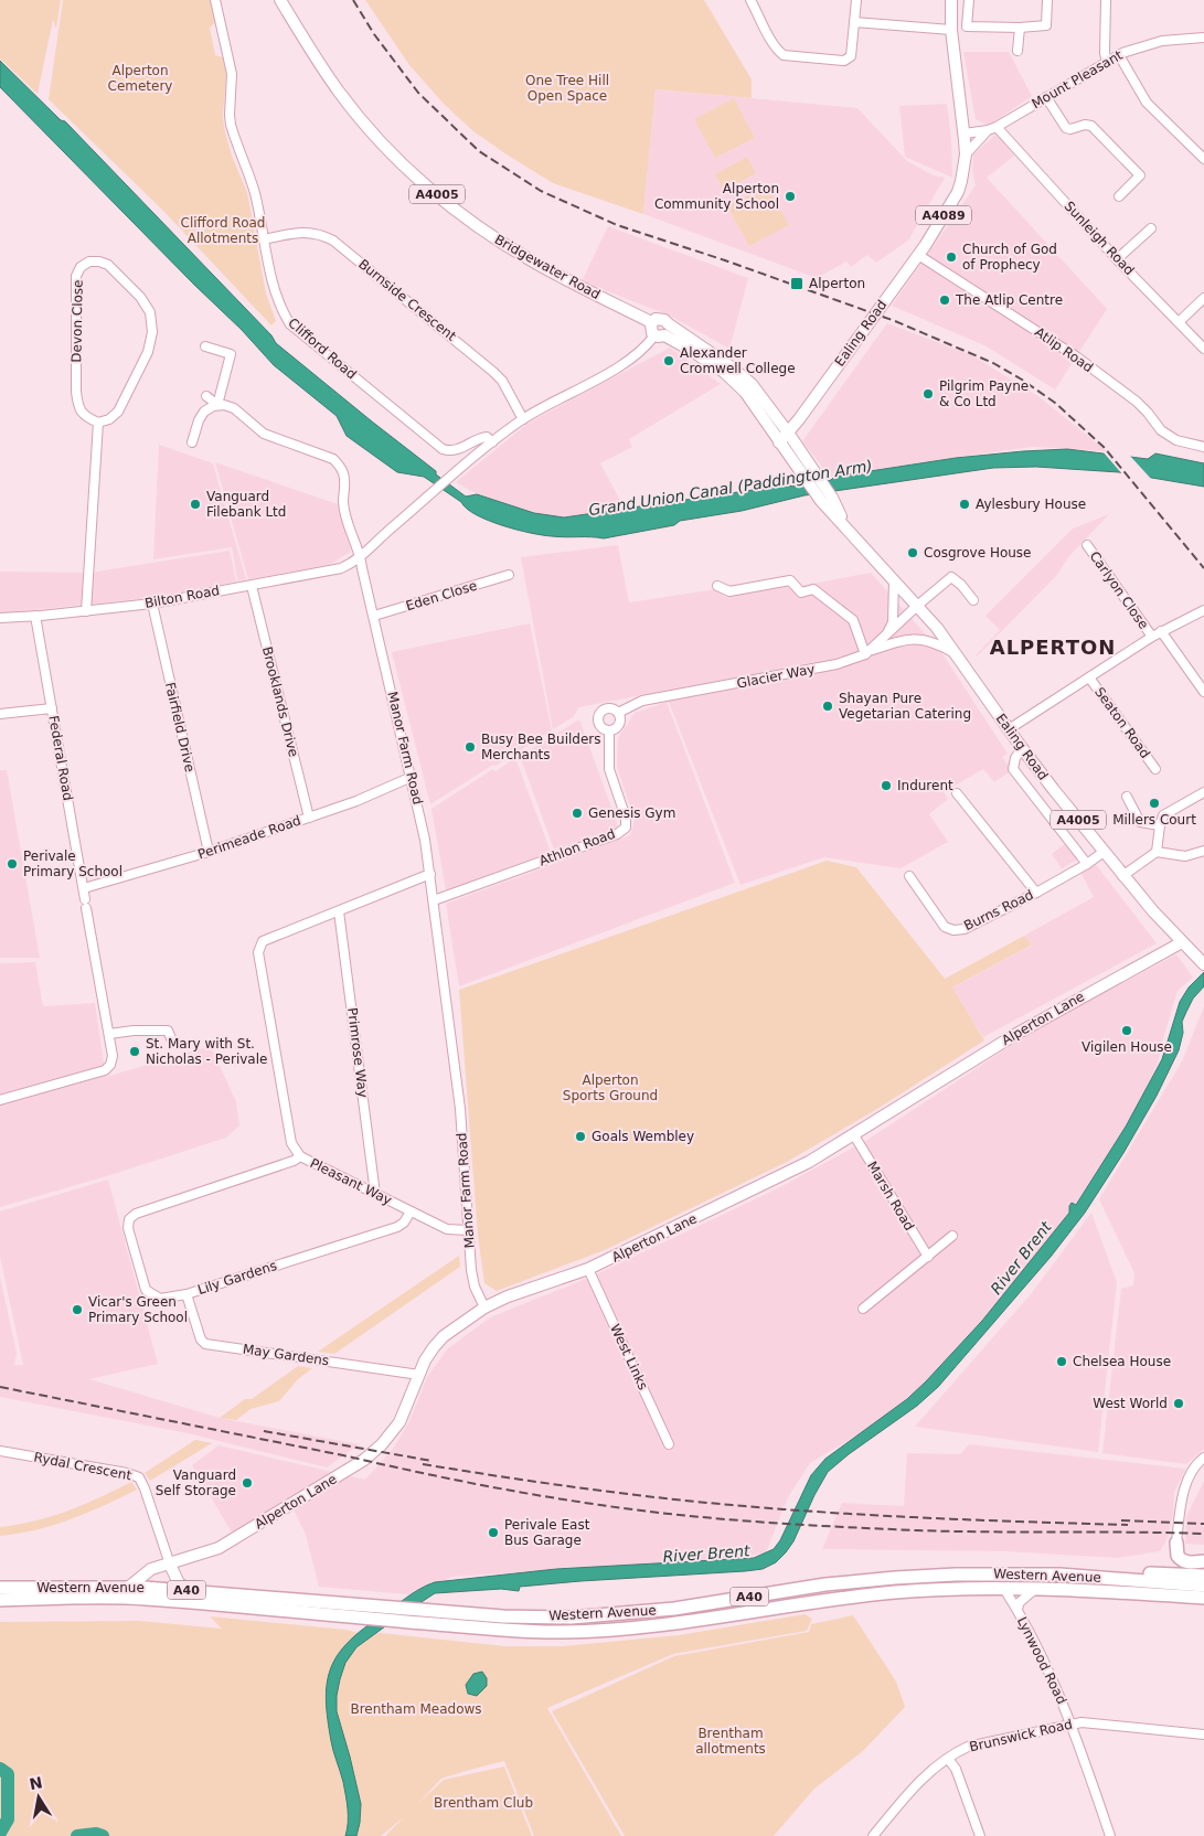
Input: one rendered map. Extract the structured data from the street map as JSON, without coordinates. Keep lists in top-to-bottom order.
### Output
{
  "streets": {
    "highway": ["Western Avenue", "A40"],
    "main road": [
      "A4005",
      "A4089",
      "Bridgewater Road",
      "Ealing Road",
      "Alperton Lane"
    ],
    "street": [
      "Mount Pleasant",
      "Sunleigh Road",
      "Burnside Crescent",
      "Devon Close",
      "Clifford Road",
      "Atlip Road",
      "Carlyon Close",
      "Eden Close",
      "Bilton Road",
      "Glacier Way",
      "Brooklands Drive",
      "Seaton Road",
      "Fairfield Drive",
      "Manor Farm Road",
      "Federal Road",
      "Perimeade Road",
      "Athlon Road",
      "Burns Road",
      "Primrose Way",
      "Pleasant Way",
      "Marsh Road",
      "Lily Gardens",
      "May Gardens",
      "West Links",
      "Rydal Crescent",
      "Lynwood Road",
      "Brunswick Road"
    ]
  },
  "crossings": [
    ["Mount Pleasant", "A4089"],
    ["Mount Pleasant", "Sunleigh Road"],
    ["Mount Pleasant", "Ealing Road"],
    ["A4005", "A4089"],
    ["A4005", "Ealing Road"],
    ["A4089", "Ealing Road"],
    ["Burnside Crescent", "Clifford Road"],
    ["Ealing Road", "Atlip Road"],
    ["Ealing Road", "Glacier Way"],
    ["Ealing Road", "Burns Road"],
    ["Ealing Road", "Alperton Lane"],
    ["Eden Close", "Manor Farm Road"],
    ["Bilton Road", "Brooklands Drive"],
    ["Bilton Road", "Fairfield Drive"],
    ["Bilton Road", "Manor Farm Road"],
    ["Bilton Road", "Federal Road"],
    ["Glacier Way", "Athlon Road"],
    ["Brooklands Drive", "Perimeade Road"],
    ["Fairfield Drive", "Perimeade Road"],
    ["Manor Farm Road", "Perimeade Road"],
    ["Manor Farm Road", "Athlon Road"],
    ["Manor Farm Road", "Alperton Lane"],
    ["Manor Farm Road", "Pleasant Way"],
    ["Federal Road", "Perimeade Road"],
    ["Alperton Lane", "Marsh Road"],
    ["Alperton Lane", "May Gardens"],
    ["Alperton Lane", "West Links"],
    ["Alperton Lane", "Rydal Crescent"],
    ["Alperton Lane", "Western Avenue"],
    ["Primrose Way", "Pleasant Way"],
    ["Pleasant Way", "Lily Gardens"],
    ["Lily Gardens", "May Gardens"],
    ["Western Avenue", "A40"],
    ["Western Avenue", "Lynwood Road"],
    ["Lynwood Road", "Brunswick Road"]
  ],
  "districts": ["ALPERTON"],
  "water": ["Grand Union Canal (Paddington Arm)", "River Brent"],
  "parks": [
    "Alperton Cemetery",
    "One Tree Hill Open Space",
    "Clifford Road Allotments",
    "Alperton Sports Ground",
    "Brentham Meadows",
    "Brentham allotments",
    "Brentham Club"
  ],
  "places": {
    "other": [
      "Alperton Community School",
      "Church of God of Prophecy",
      "The Atlip Centre",
      "Alexander Cromwell College",
      "Pilgrim Payne & Co Ltd",
      "Vanguard Filebank Ltd",
      "Aylesbury House",
      "Cosgrove House",
      "Shayan Pure Vegetarian Catering",
      "Busy Bee Builders Merchants",
      "Indurent",
      "Millers Court",
      "Genesis Gym",
      "Perivale Primary School",
      "Vigilen House",
      "St. Mary with St. Nicholas - Perivale",
      "Goals Wembley",
      "Vicar's Green Primary School",
      "Chelsea House",
      "West World",
      "Vanguard Self Storage",
      "Perivale East Bus Garage"
    ],
    "transit": ["Alperton"]
  },
  "north": "top"
}
